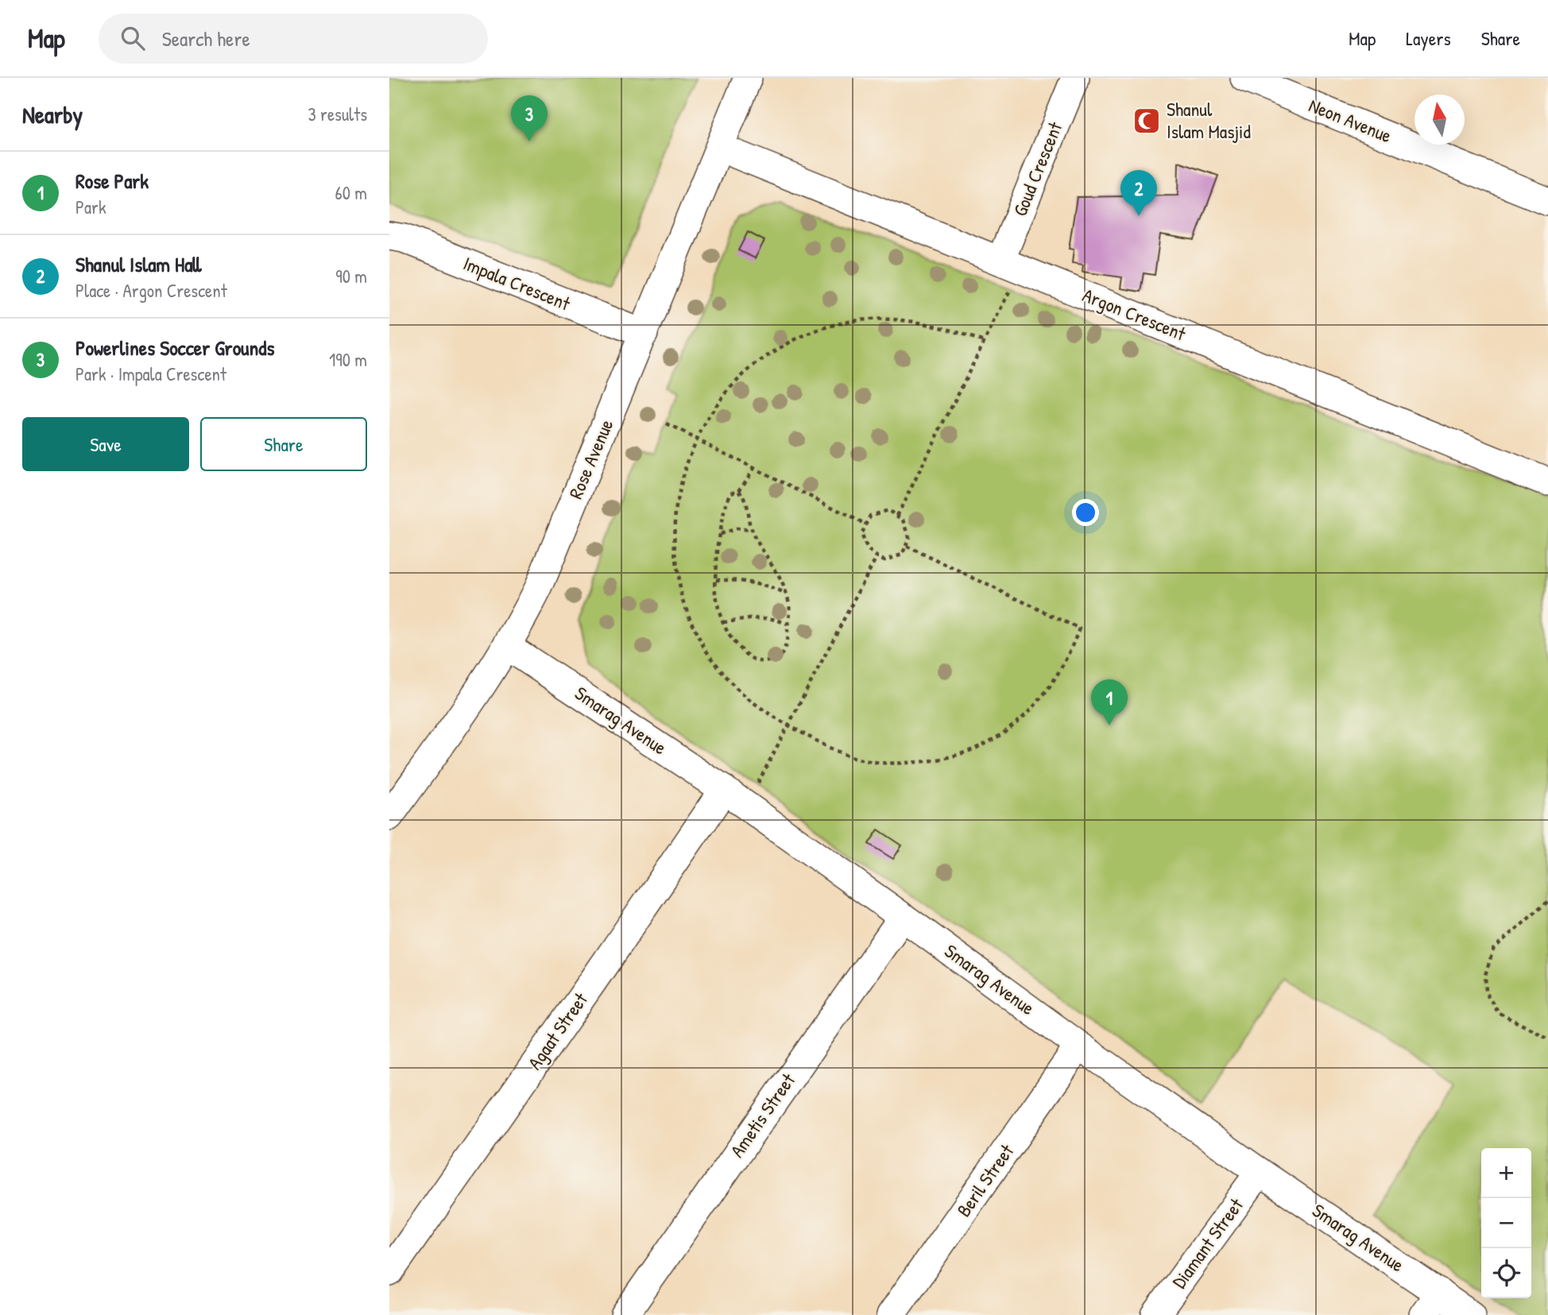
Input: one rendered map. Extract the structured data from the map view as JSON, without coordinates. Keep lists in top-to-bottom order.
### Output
{
  "streets": {
    "street": [
      "Neon Avenue",
      "Goud Crescent",
      "Impala Crescent",
      "Argon Crescent",
      "Rose Avenue",
      "Smarag Avenue",
      "Agaat Street",
      "Ametis Street",
      "Beril Street",
      "Diamant Street"
    ]
  },
  "crossings": [
    ["Goud Crescent", "Argon Crescent"],
    ["Impala Crescent", "Rose Avenue"],
    ["Argon Crescent", "Rose Avenue"],
    ["Rose Avenue", "Smarag Avenue"],
    ["Smarag Avenue", "Agaat Street"],
    ["Smarag Avenue", "Ametis Street"],
    ["Smarag Avenue", "Beril Street"],
    ["Smarag Avenue", "Diamant Street"]
  ],
  "places": {
    "mosque": ["Shanul Islam Masjid"]
  },
  "north": "top",
  "page": {
    "header": "Map",
    "search": "Search here",
    "nav": ["Map", "Layers", "Share"],
    "heading": ["Nearby", "3 results"],
    "pins": ["3", "2", "1"],
    "list": [
      {
        "mark": "1",
        "name": "Rose Park",
        "note": "Park",
        "value": "60 m"
      },
      {
        "mark": "2",
        "name": "Shanul Islam Hall",
        "note": "Place · Argon Crescent",
        "value": "90 m"
      },
      {
        "mark": "3",
        "name": "Powerlines Soccer Grounds",
        "note": "Park · Impala Crescent",
        "value": "190 m"
      }
    ],
    "buttons": ["Save", "Share"],
    "map_buttons": ["+", "−"]
  }
}
